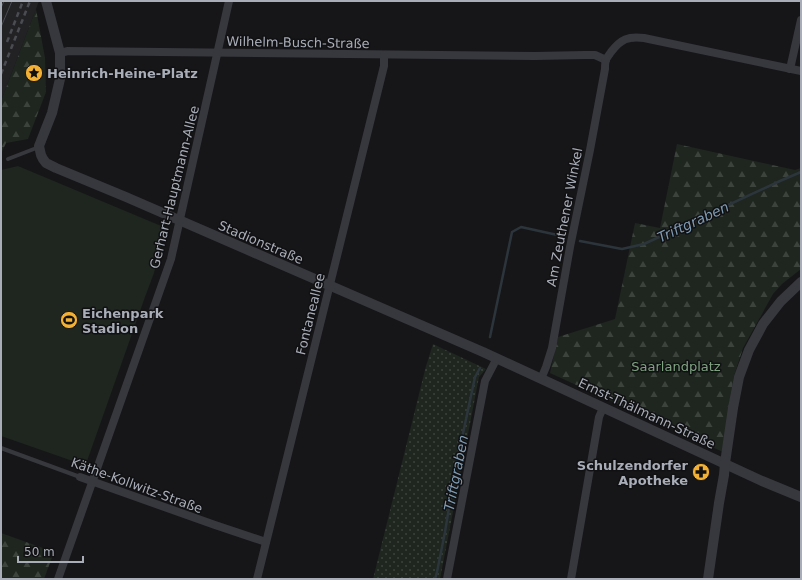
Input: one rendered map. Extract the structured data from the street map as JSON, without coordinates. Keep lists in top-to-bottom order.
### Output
{
  "streets": {
    "street": [
      "Wilhelm-Busch-Straße",
      "Gerhart-Hauptmann-Allee",
      "Am Zeuthener Winkel",
      "Stadionstraße",
      "Fontaneallee",
      "Ernst-Thälmann-Straße",
      "Käthe-Kollwitz-Straße"
    ]
  },
  "crossings": [
    ["Wilhelm-Busch-Straße", "Gerhart-Hauptmann-Allee"],
    ["Wilhelm-Busch-Straße", "Am Zeuthener Winkel"],
    ["Wilhelm-Busch-Straße", "Fontaneallee"],
    ["Gerhart-Hauptmann-Allee", "Stadionstraße"],
    ["Gerhart-Hauptmann-Allee", "Käthe-Kollwitz-Straße"],
    ["Am Zeuthener Winkel", "Ernst-Thälmann-Straße"],
    ["Stadionstraße", "Fontaneallee"],
    ["Stadionstraße", "Ernst-Thälmann-Straße"],
    ["Fontaneallee", "Käthe-Kollwitz-Straße"]
  ],
  "water": ["Triftgraben"],
  "parks": ["Saarlandplatz"],
  "places": {
    "place": ["Heinrich-Heine-Platz"],
    "sports": ["Eichenpark Stadion"],
    "pharmacy": ["Schulzendorfer Apotheke"]
  },
  "scale_bar": "50 m"
}
